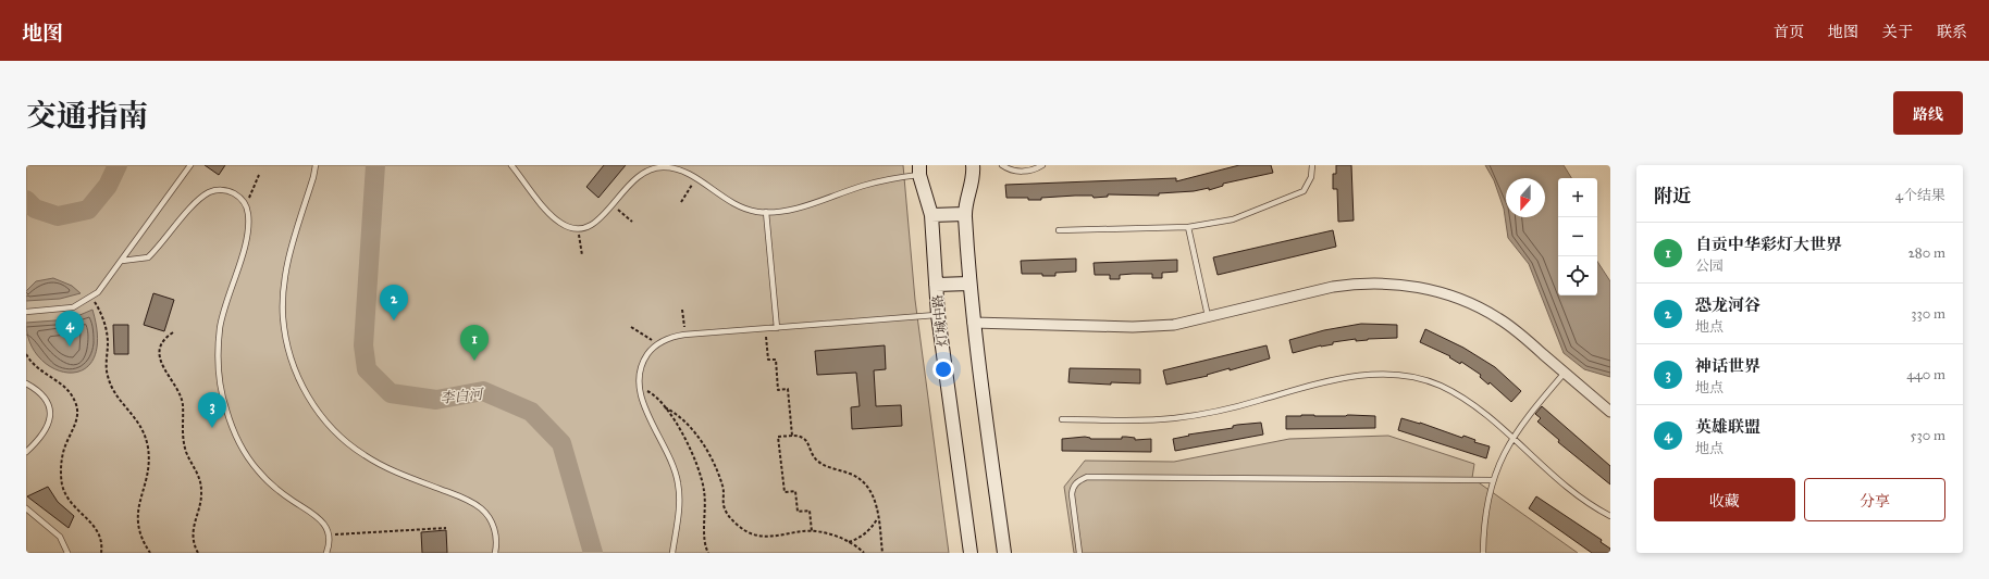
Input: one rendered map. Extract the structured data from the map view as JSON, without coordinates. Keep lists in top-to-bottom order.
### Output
{
  "streets": {
    "main road": ["灯城中路"]
  },
  "water": ["李白河"],
  "north": "bottom",
  "page": {
    "header": "地图",
    "nav": [
      "首页",
      "地图",
      "关于",
      "联系"
    ],
    "title": "交通指南",
    "buttons": [
      "路线",
      ["收藏", "分享"]
    ],
    "heading": ["附近", "4个结果"],
    "map_buttons": ["+", "−"],
    "list": [
      {
        "mark": "1",
        "name": "自贡中华彩灯大世界",
        "note": "公园",
        "value": "280 m"
      },
      {
        "mark": "2",
        "name": "恐龙河谷",
        "note": "地点",
        "value": "330 m"
      },
      {
        "mark": "3",
        "name": "神话世界",
        "note": "地点",
        "value": "440 m"
      },
      {
        "mark": "4",
        "name": "英雄联盟",
        "note": "地点",
        "value": "530 m"
      }
    ],
    "pins": [
      "2",
      "4",
      "1",
      "3"
    ]
  }
}
